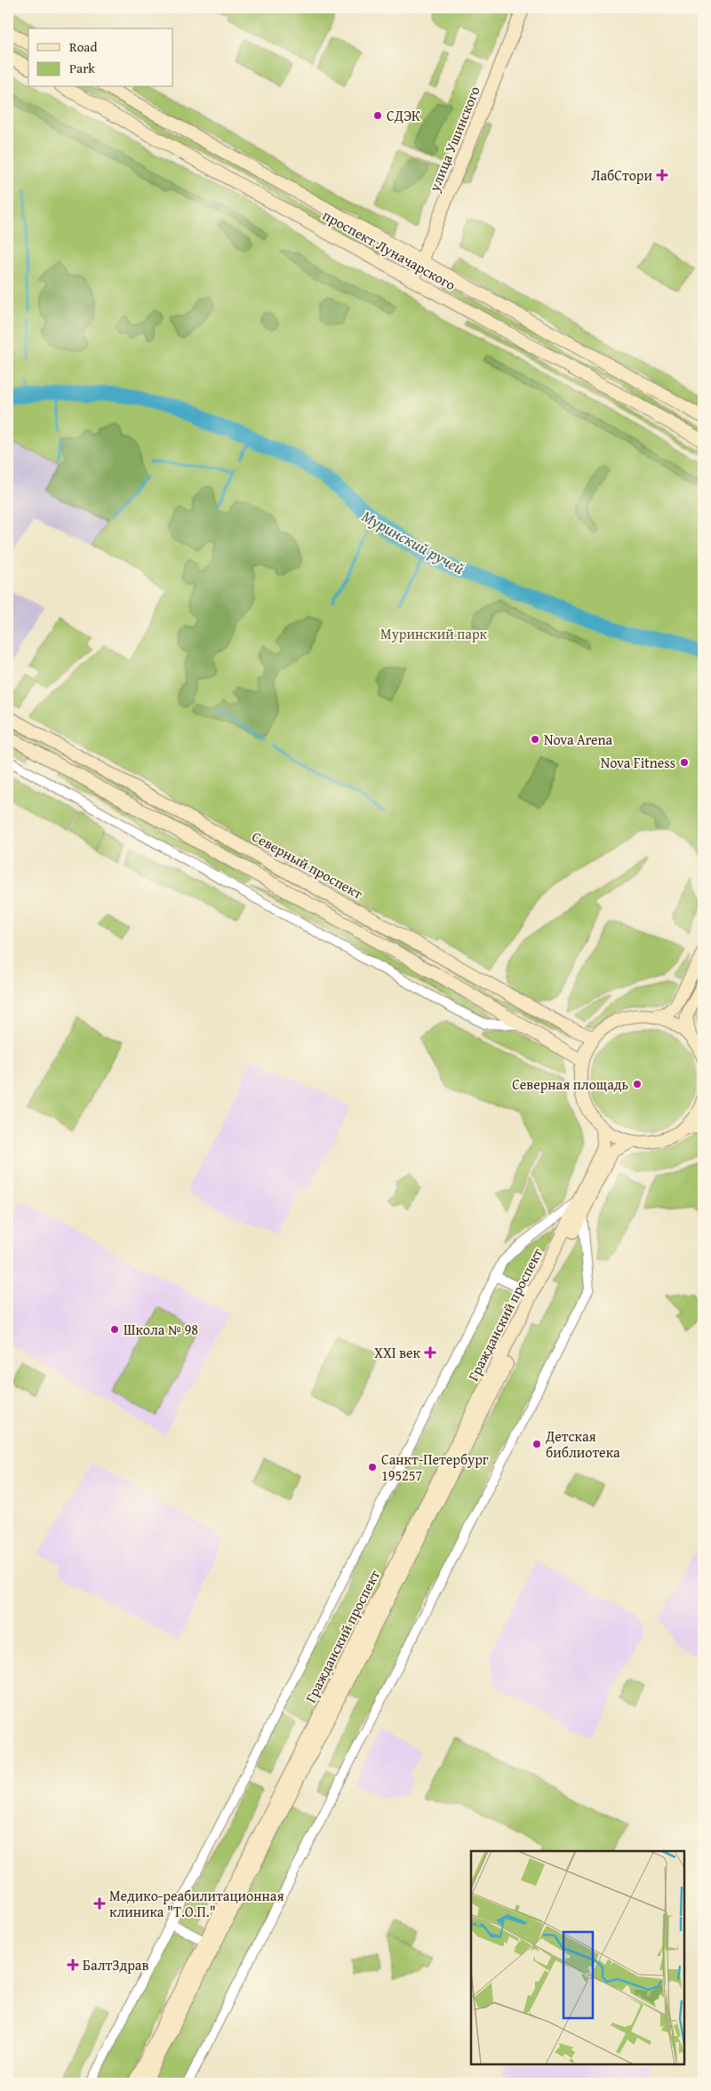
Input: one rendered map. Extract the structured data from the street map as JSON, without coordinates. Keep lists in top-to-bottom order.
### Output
{
  "streets": {
    "main road": [
      "улица Ушинского",
      "проспект Луначарского",
      "Северный проспект",
      "Гражданский проспект"
    ]
  },
  "crossings": [
    ["улица Ушинского", "проспект Луначарского"]
  ],
  "water": ["Муринский ручей"],
  "parks": ["Муринский парк"],
  "places": {
    "other": [
      "СДЭК",
      "Nova Arena",
      "Nova Fitness",
      "Северная площадь",
      "Школа № 98",
      "Детская библиотека",
      "Санкт-Петербург 195257"
    ],
    "health": [
      "ЛабСтори",
      "XXI век",
      "Медико-реабилитационная клиника \"Т.О.П.\"",
      "БалтЗдрав"
    ]
  },
  "legend": ["Road", "Park"]
}
